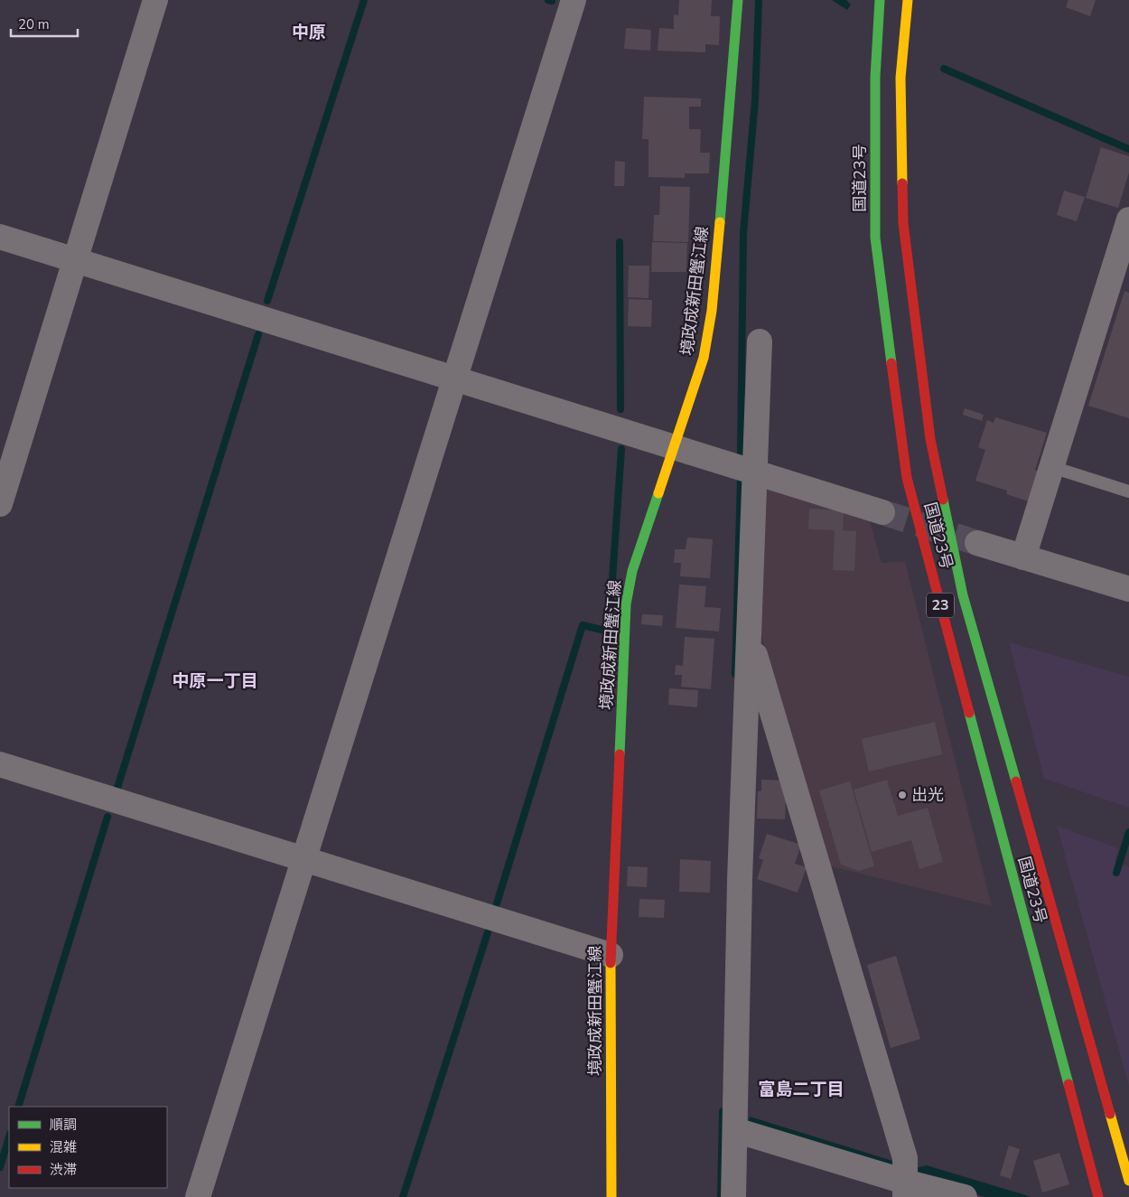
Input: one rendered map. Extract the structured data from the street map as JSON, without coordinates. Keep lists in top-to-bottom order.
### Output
{
  "streets": {
    "main road": ["国道23号", "境政成新田蟹江線", "23"]
  },
  "districts": ["中原", "中原一丁目", "富島二丁目"],
  "places": ["出光"],
  "legend": ["順調", "混雑", "渋滞"],
  "scale_bar": "20 m"
}
